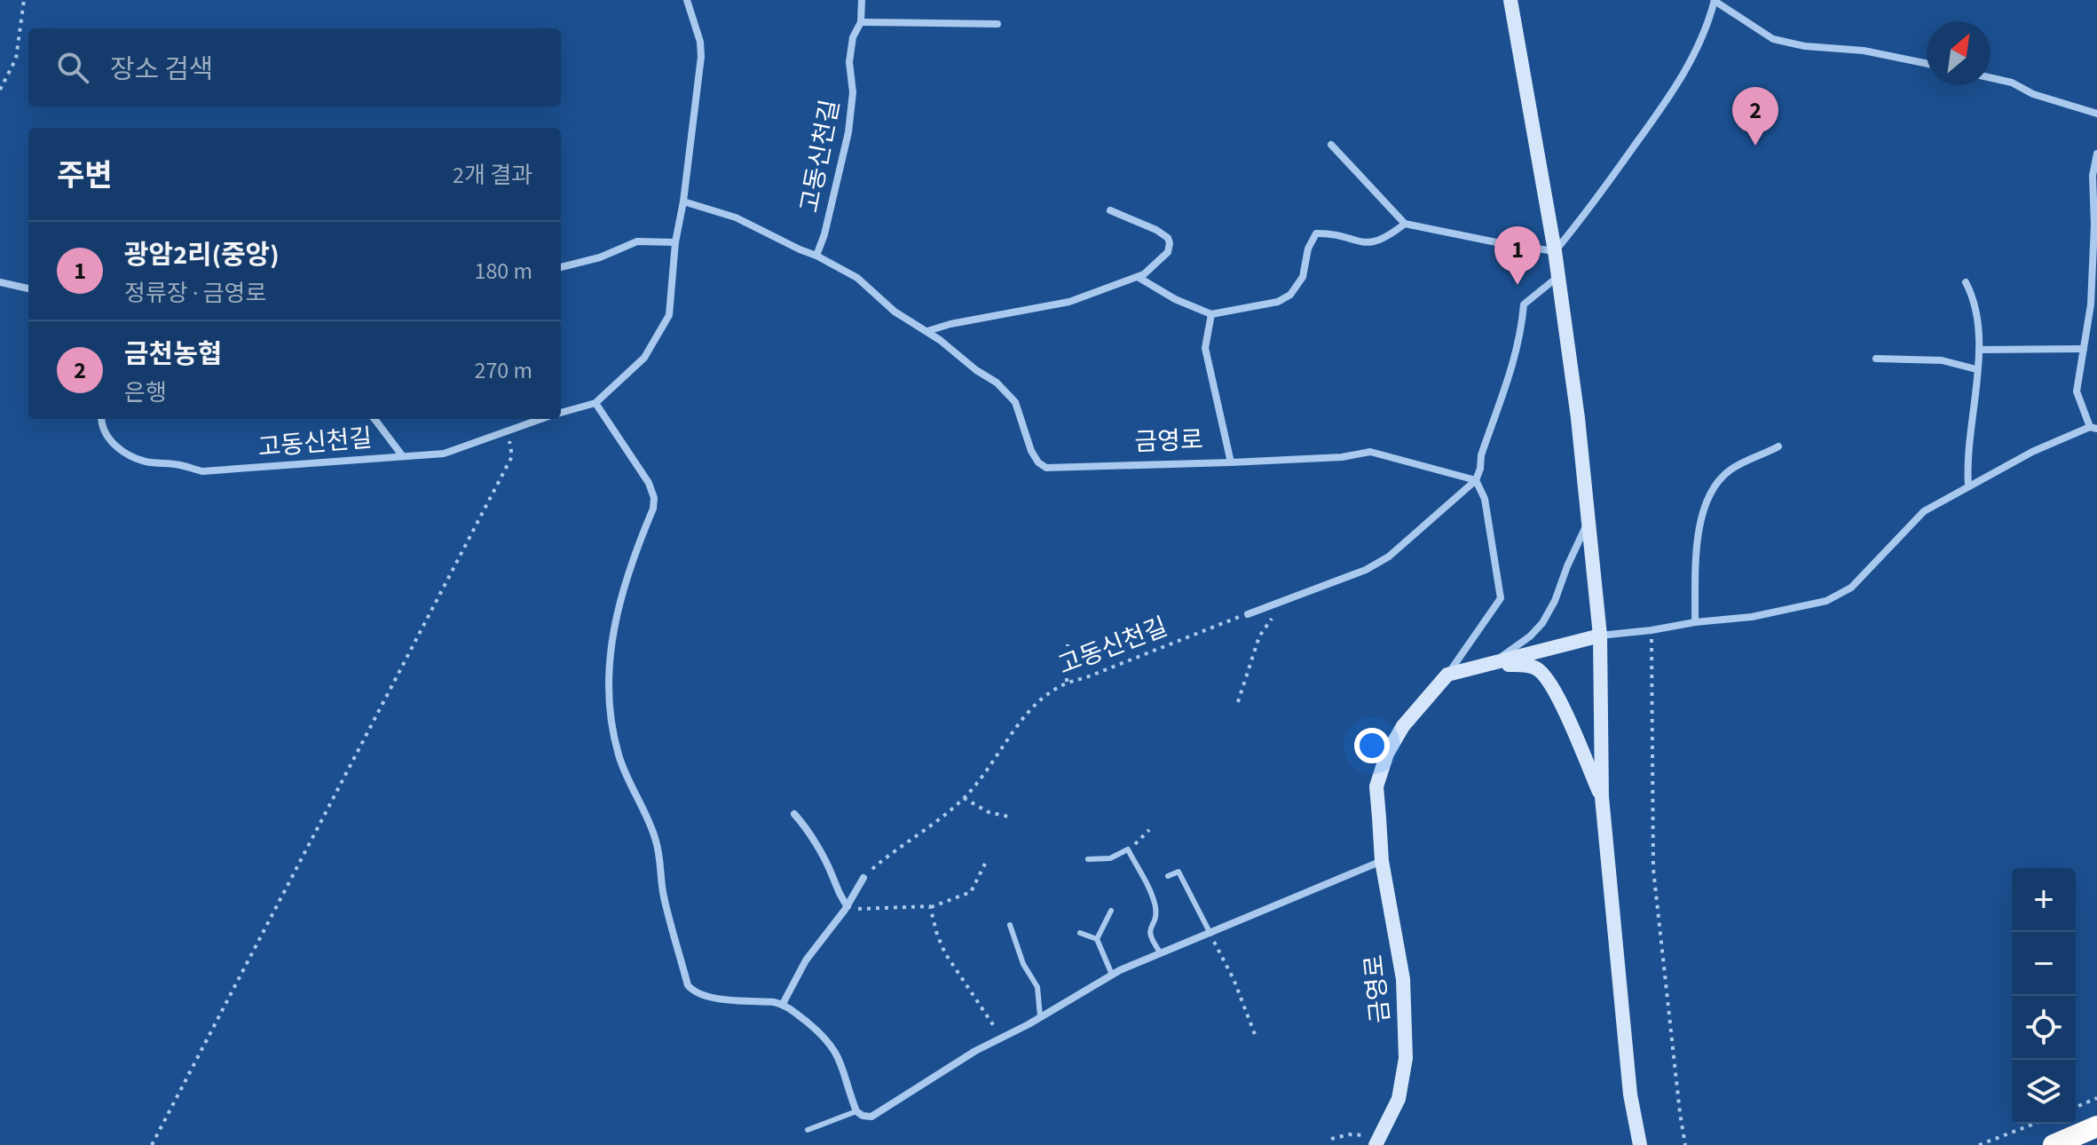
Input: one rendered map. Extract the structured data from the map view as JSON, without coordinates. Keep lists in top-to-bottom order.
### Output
{
  "streets": {
    "street": ["고동신천길", "금영로"]
  },
  "crossings": [
    ["고동신천길", "금영로"]
  ],
  "north": "top right",
  "page": {
    "search": "장소 검색",
    "pins": ["2", "1"],
    "heading": ["주변", "2개 결과"],
    "list": [
      {
        "mark": "1",
        "name": "광암2리(중앙)",
        "note": "정류장 · 금영로",
        "value": "180 m"
      },
      {
        "mark": "2",
        "name": "금천농협",
        "note": "은행",
        "value": "270 m"
      }
    ],
    "map_buttons": ["+", "−"]
  }
}
